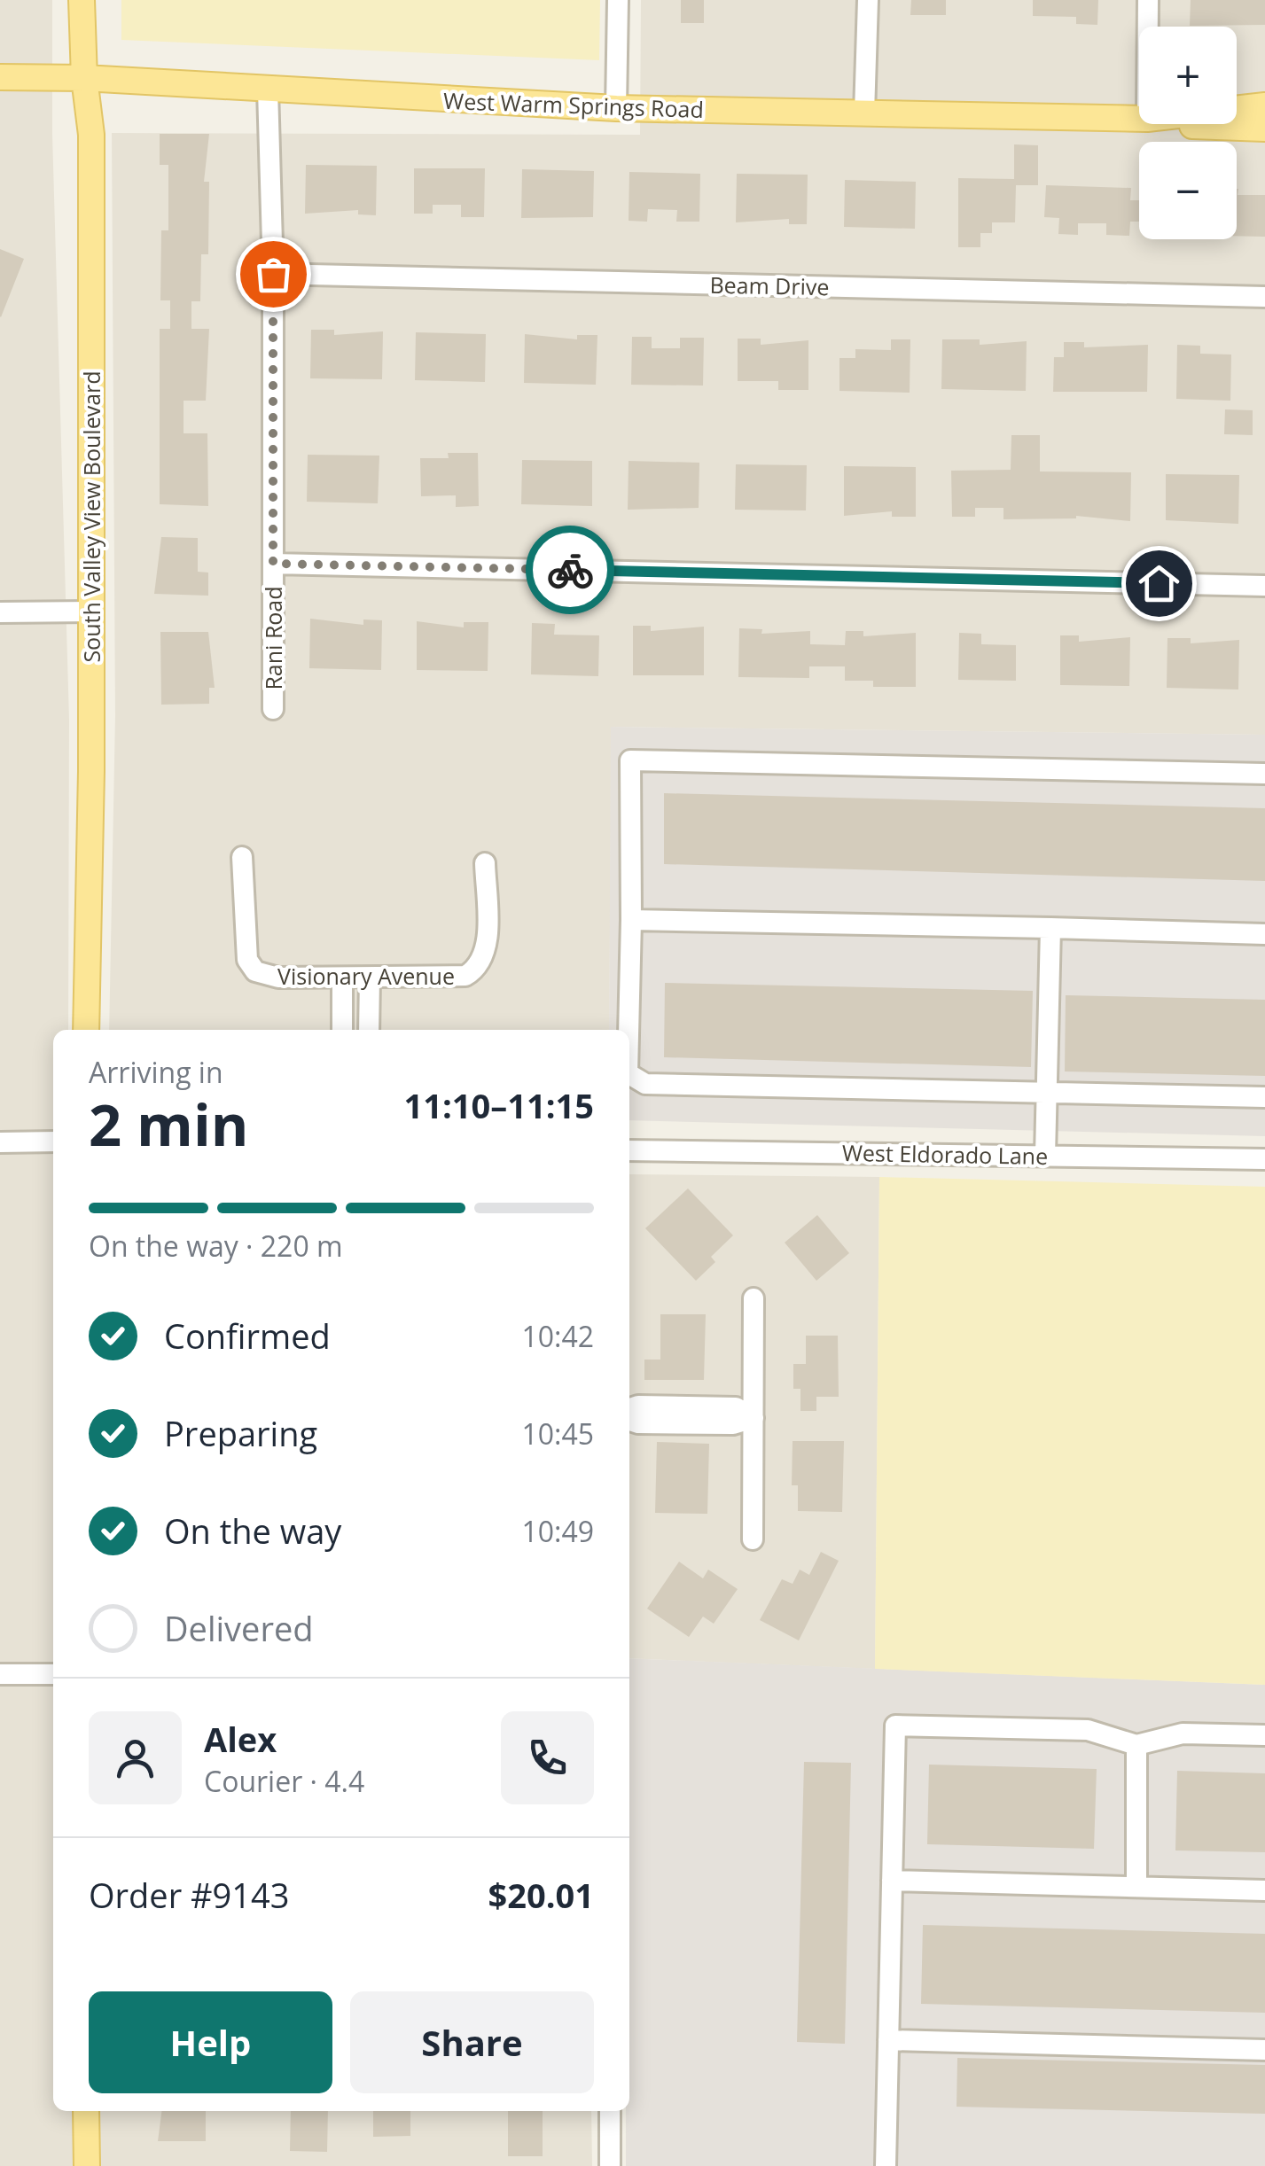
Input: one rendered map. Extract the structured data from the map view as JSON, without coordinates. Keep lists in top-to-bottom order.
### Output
{
  "streets": {
    "main road": ["West Warm Springs Road", "South Valley View Boulevard"],
    "street": [
      "Beam Drive",
      "Rani Road",
      "Visionary Avenue",
      "West Eldorado Lane"
    ]
  },
  "crossings": [
    ["West Warm Springs Road", "South Valley View Boulevard"],
    ["West Warm Springs Road", "Rani Road"],
    ["Beam Drive", "Rani Road"]
  ],
  "page": {
    "map_buttons": ["+", "−"],
    "heading": ["2 min", "Arriving in", "11:10–11:15"],
    "panel": [
      "Alex",
      "Courier · 4.4",
      "Order #9143",
      "$20.01"
    ],
    "bar": "On the way · 220 m",
    "list": [
      ["Confirmed", "10:42"],
      ["Preparing", "10:45"],
      ["On the way", "10:49"],
      "Delivered"
    ],
    "buttons": ["Help", "Share"]
  }
}
